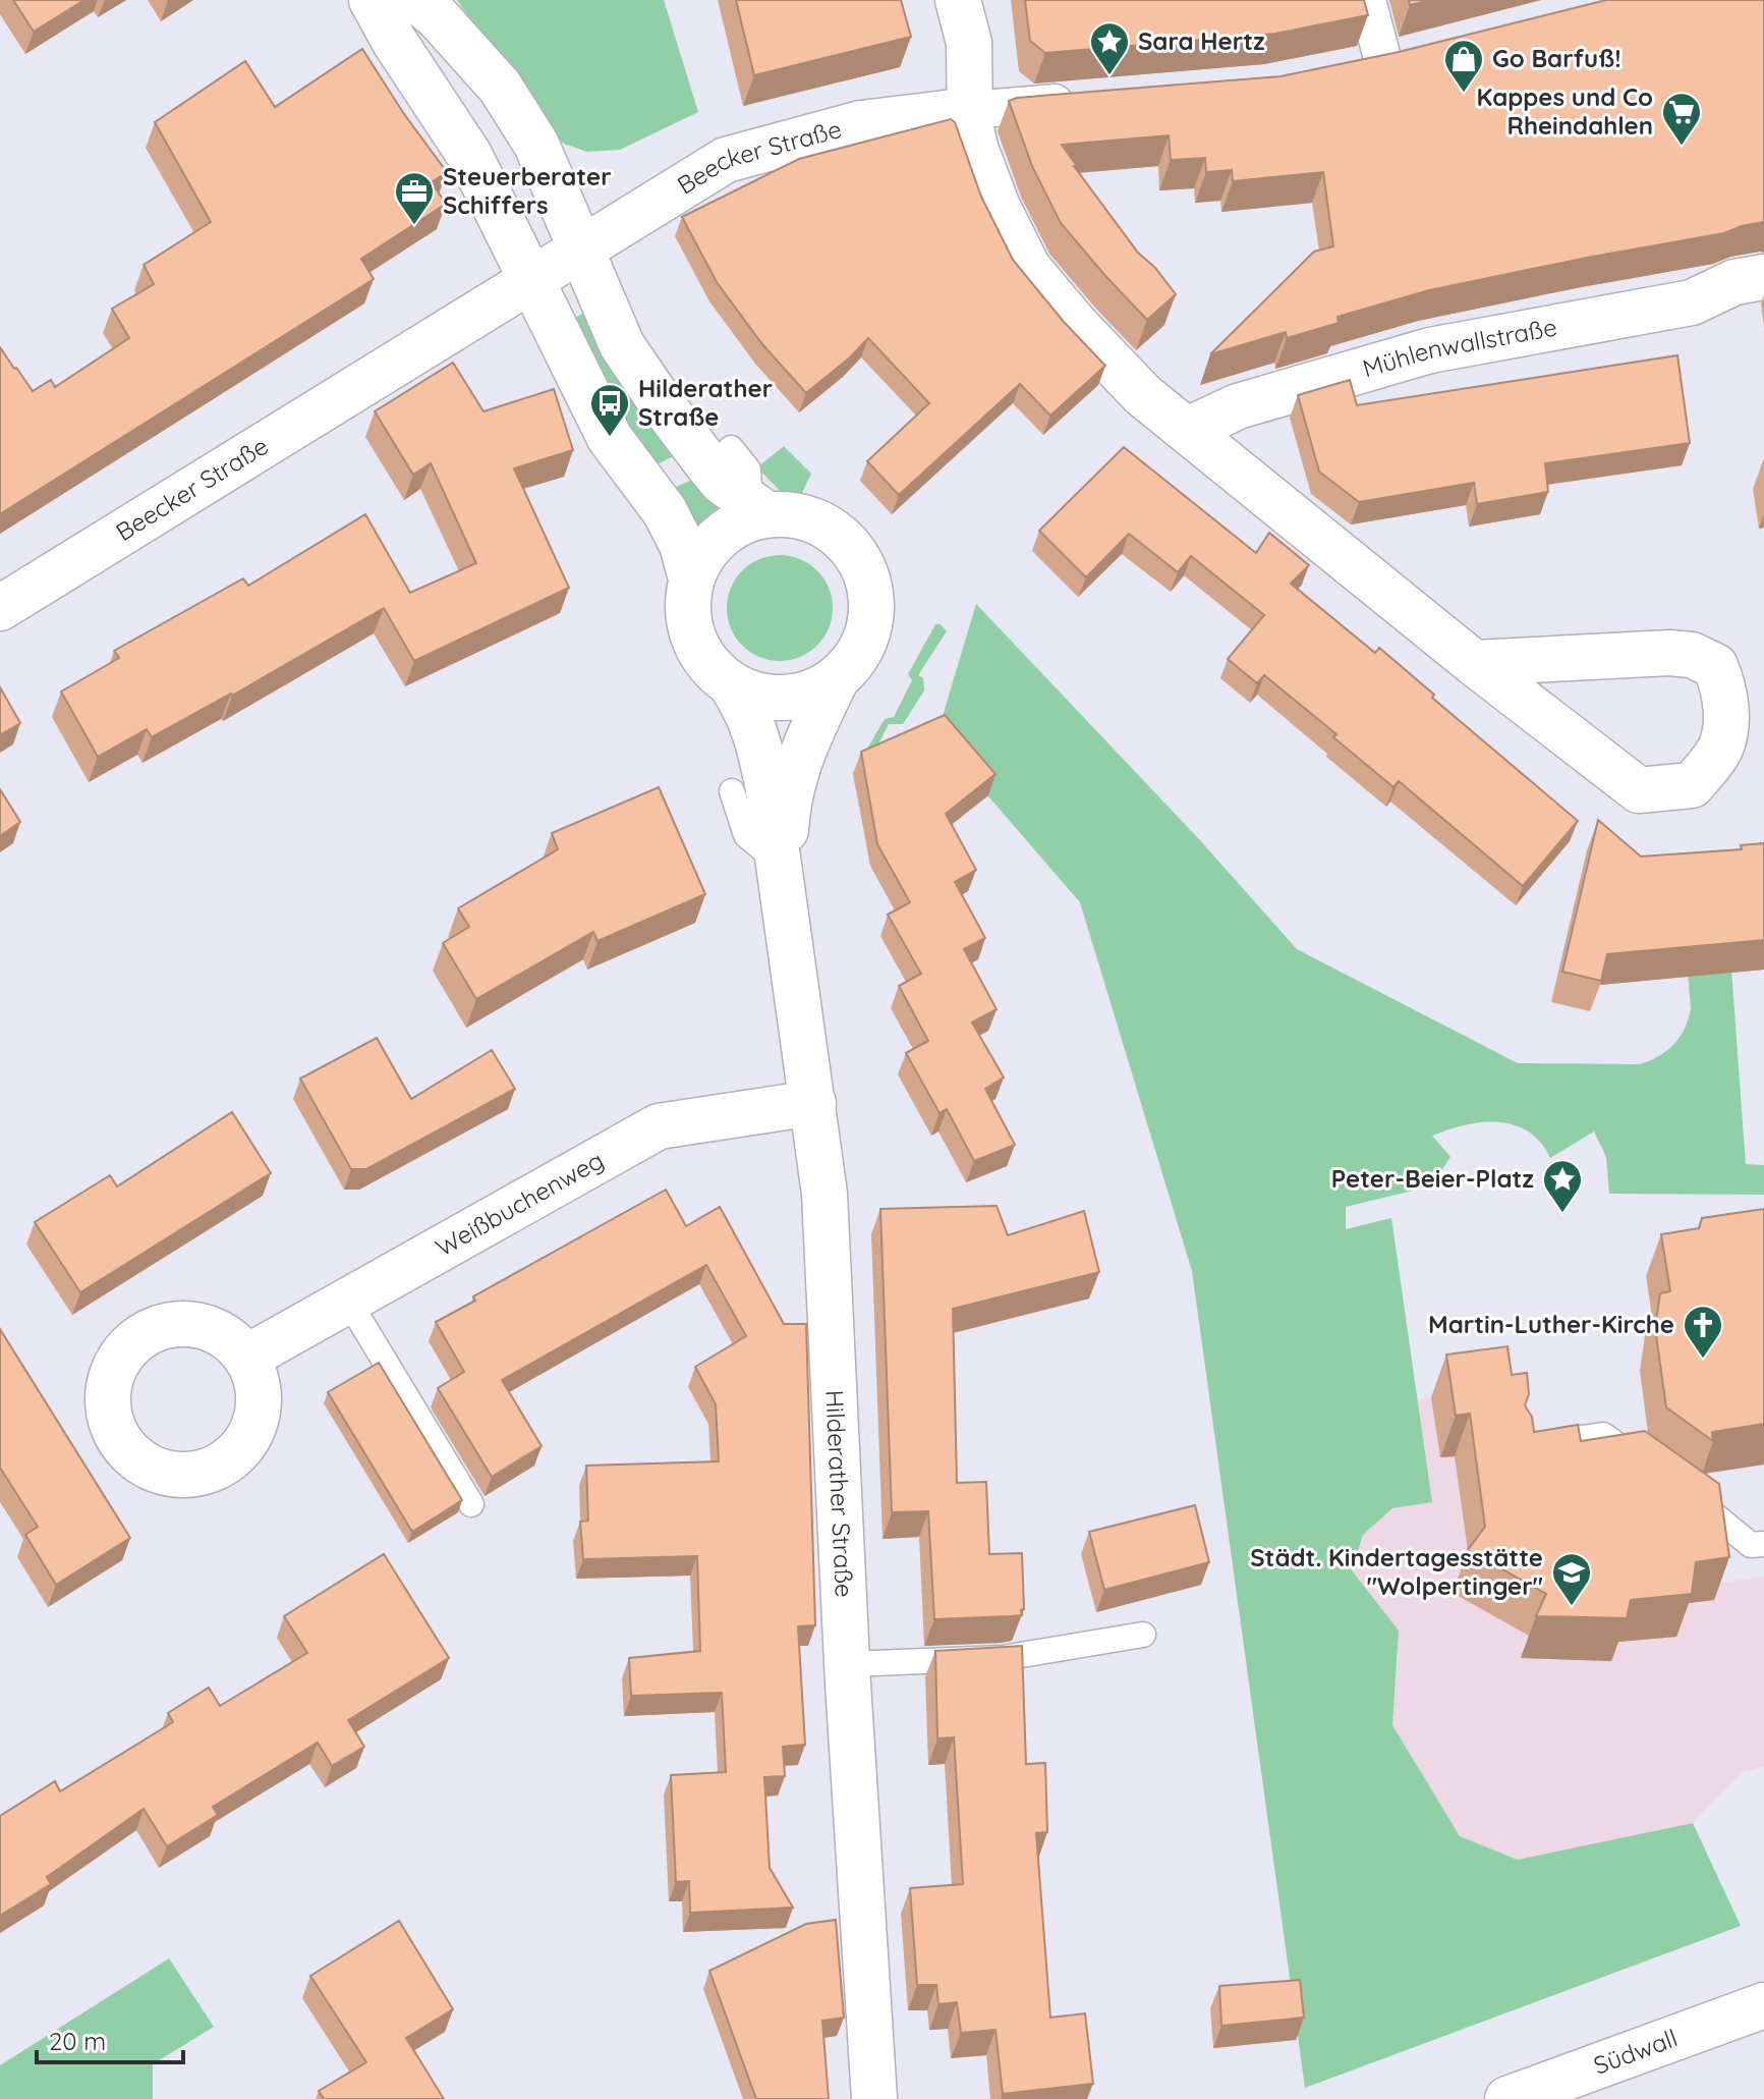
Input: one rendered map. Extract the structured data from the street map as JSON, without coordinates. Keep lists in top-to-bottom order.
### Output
{
  "streets": {
    "street": [
      "Beecker Straße",
      "Mühlenwallstraße",
      "Weißbuchenweg",
      "Hilderather Straße",
      "Südwall"
    ]
  },
  "crossings": [
    ["Weißbuchenweg", "Hilderather Straße"]
  ],
  "places": {
    "place": ["Sara Hertz", "Peter-Beier-Platz"],
    "shop": ["Go Barfuß!"],
    "supermarket": ["Kappes und Co Rheindahlen"],
    "office": ["Steuerberater Schiffers"],
    "bus stop": ["Hilderather Straße"],
    "church": ["Martin-Luther-Kirche"],
    "school or university": ["Städt. Kindertagesstätte \"Wolpertinger\""]
  },
  "scale_bar": "20 m"
}
